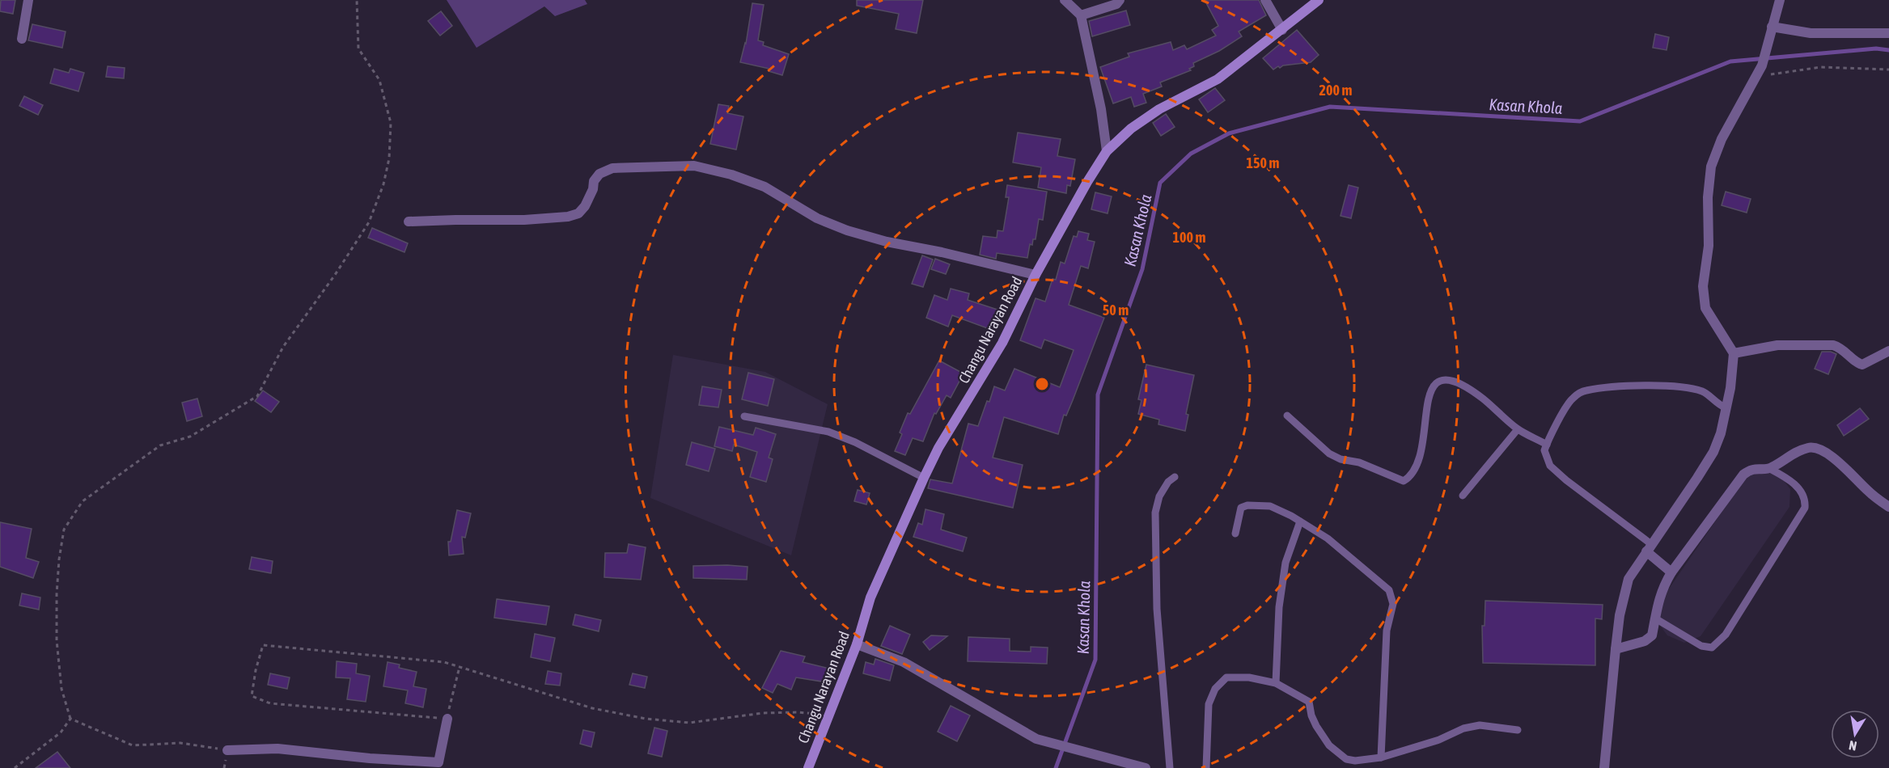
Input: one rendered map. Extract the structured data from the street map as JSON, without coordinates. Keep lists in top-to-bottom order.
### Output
{
  "streets": {
    "main road": ["Changu Narayan Road"]
  },
  "water": ["Kasan Khola"],
  "north": "bottom",
  "rings": [
    "200 m",
    "150 m",
    "100 m",
    "50 m"
  ]
}
